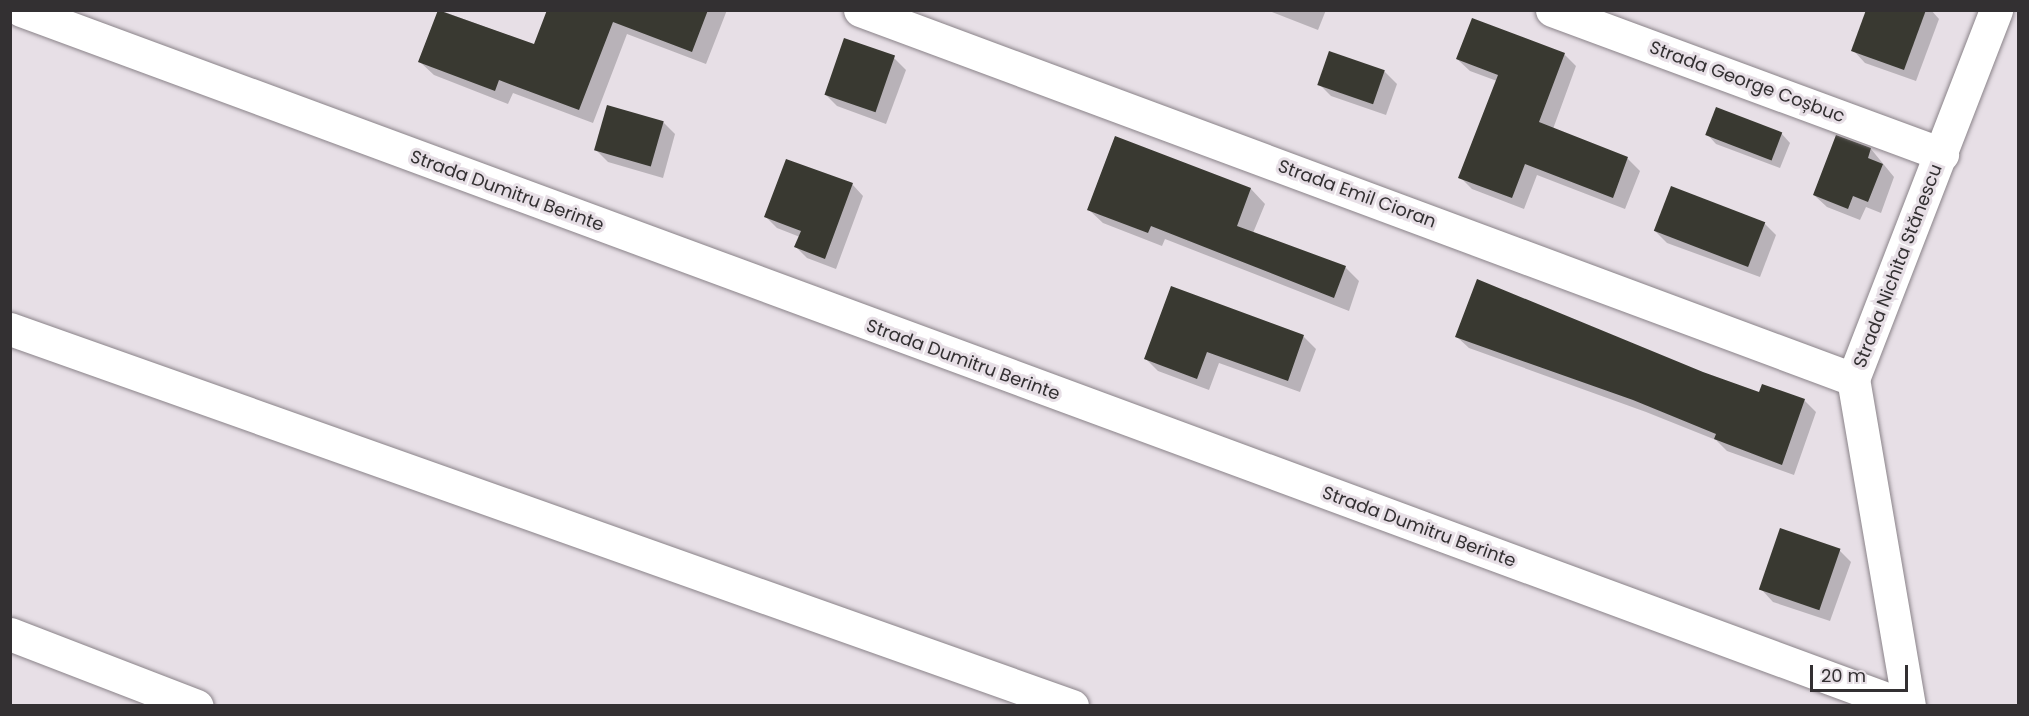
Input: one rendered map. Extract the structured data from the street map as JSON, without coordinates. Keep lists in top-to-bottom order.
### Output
{
  "streets": {
    "street": [
      "Strada George Coșbuc",
      "Strada Dumitru Berinte",
      "Strada Emil Cioran",
      "Strada Nichita Stănescu"
    ]
  },
  "crossings": [
    ["Strada George Coșbuc", "Strada Nichita Stănescu"],
    ["Strada Dumitru Berinte", "Strada Nichita Stănescu"],
    ["Strada Emil Cioran", "Strada Nichita Stănescu"]
  ],
  "scale_bar": "20 m"
}
